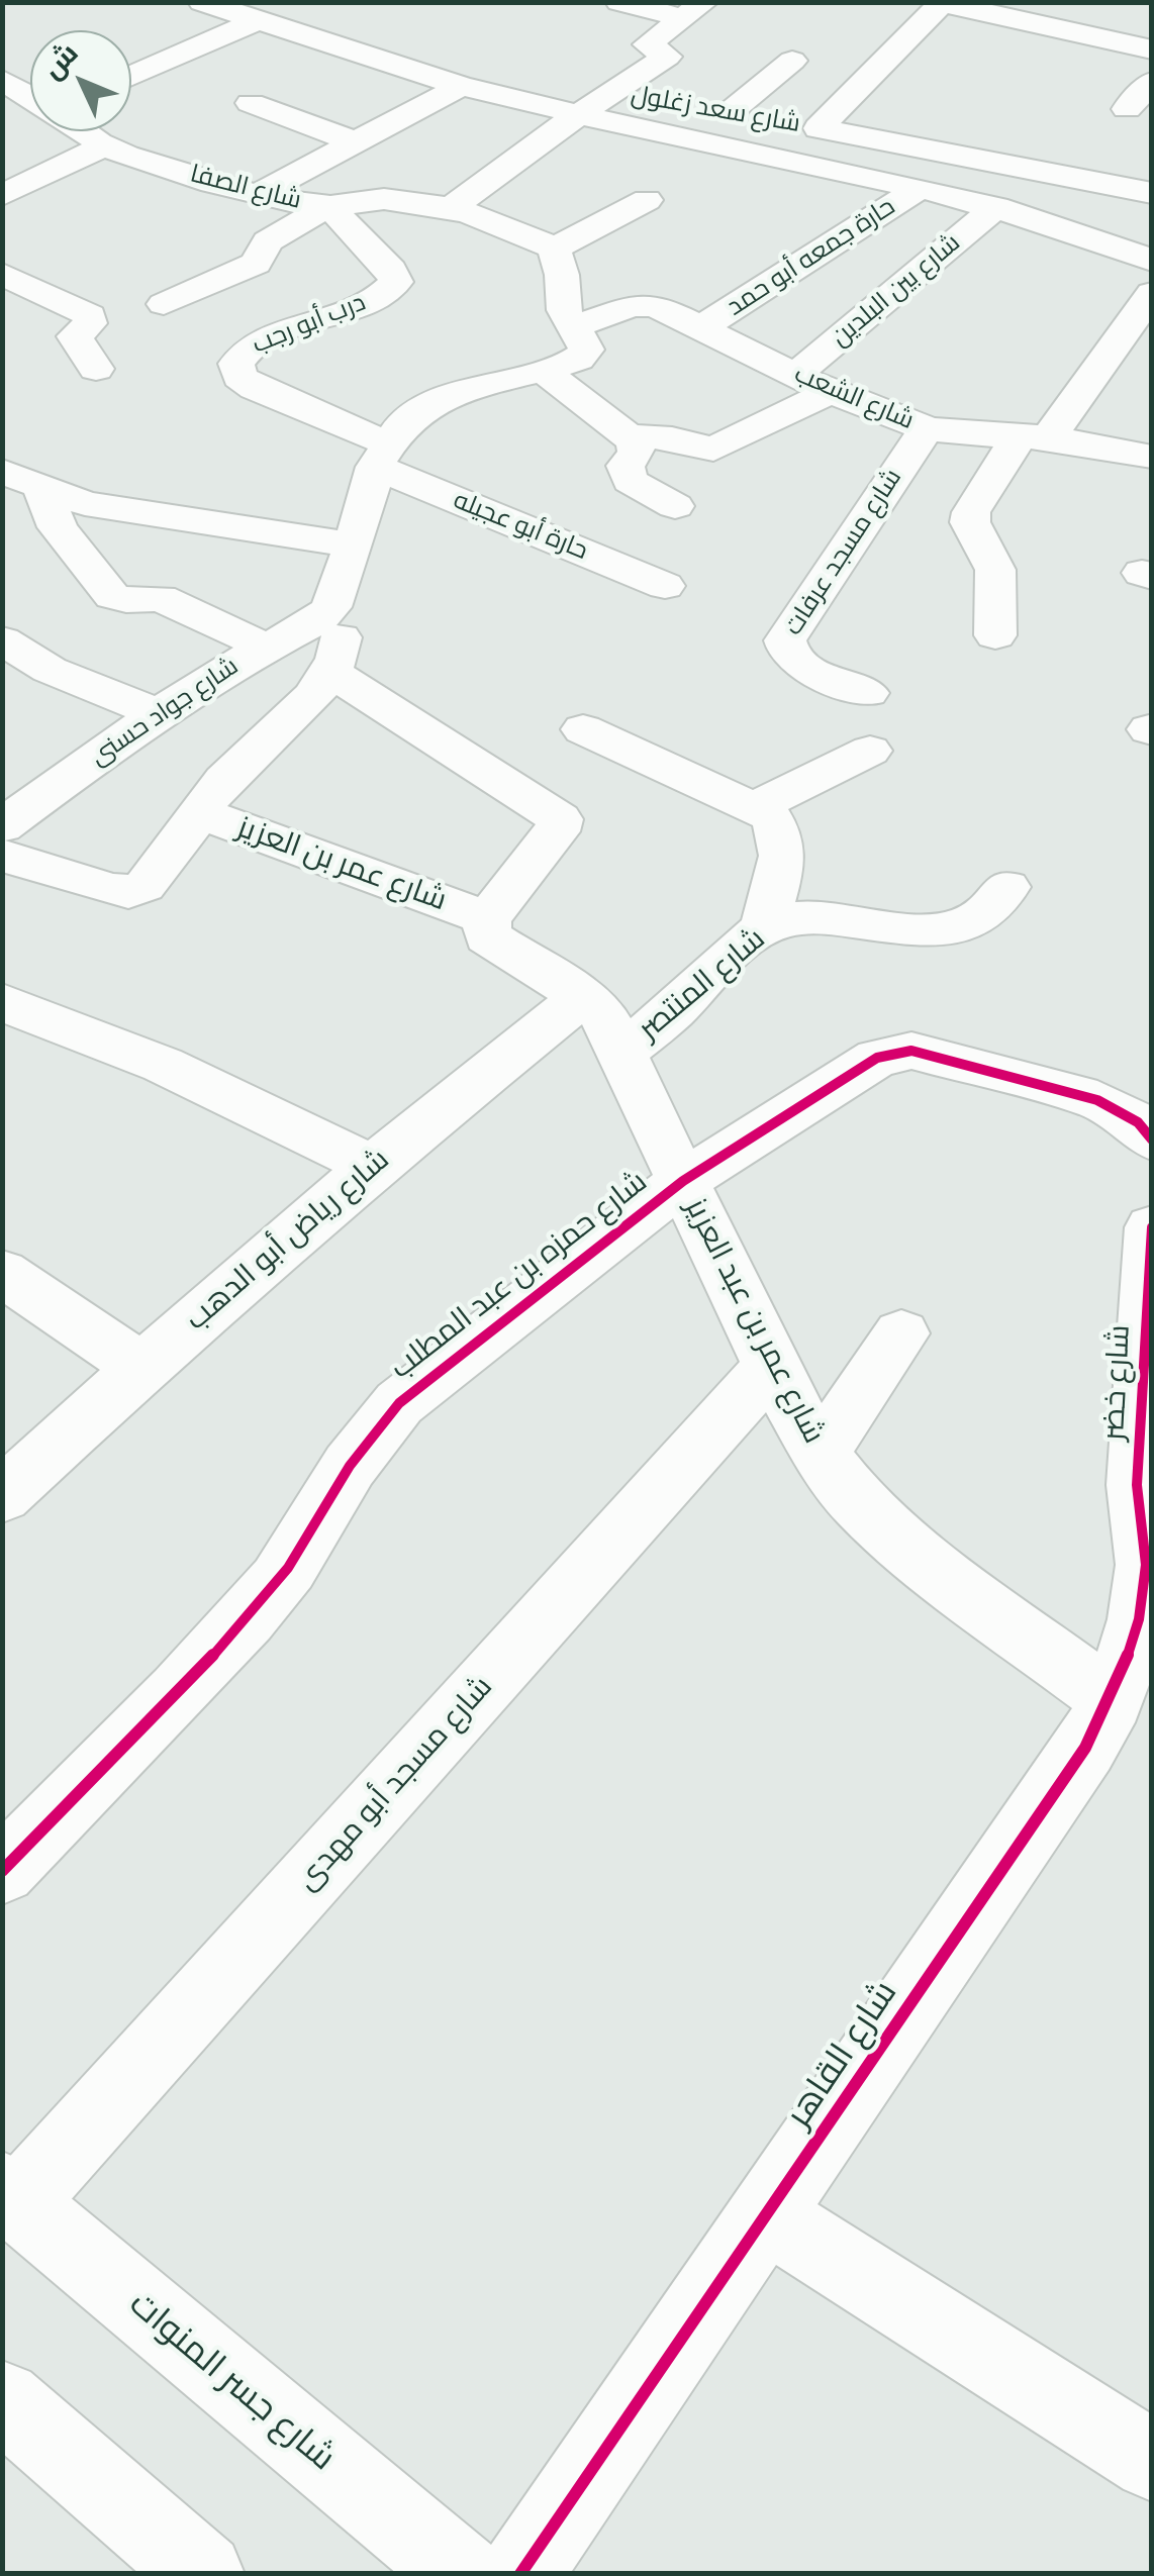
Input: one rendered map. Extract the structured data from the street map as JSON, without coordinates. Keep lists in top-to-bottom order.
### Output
{
  "streets": {
    "street": [
      "شارع سعد زغلول",
      "شارع الصفا",
      "حارة جمعه أبو حمد",
      "شارع بين البلدين",
      "درب أبو رجب",
      "شارع الشعب",
      "حارة أبو عجيله",
      "شارع مسجد عرفات",
      "شارع جواد حسنى",
      "شارع عمر بن العزيز",
      "شارع المنتصر",
      "شارع رياض أبو الدهب",
      "شارع حمزه بن عبد المطلب",
      "شارع عمر بن عبد العزيز",
      "شارع خضر",
      "شارع مسجد أبو مهدى",
      "شارع القاهر",
      "شارع جسر المنوات"
    ]
  },
  "crossings": [
    ["شارع سعد زغلول", "حارة جمعه أبو حمد"],
    ["شارع سعد زغلول", "شارع بين البلدين"],
    ["شارع الصفا", "درب أبو رجب"],
    ["حارة جمعه أبو حمد", "شارع الشعب"],
    ["شارع بين البلدين", "شارع الشعب"],
    ["درب أبو رجب", "حارة أبو عجيله"],
    ["شارع الشعب", "شارع مسجد عرفات"],
    ["شارع عمر بن العزيز", "شارع عمر بن عبد العزيز"],
    ["شارع المنتصر", "شارع عمر بن عبد العزيز"],
    ["شارع رياض أبو الدهب", "شارع عمر بن عبد العزيز"],
    ["شارع حمزه بن عبد المطلب", "شارع عمر بن عبد العزيز"],
    ["شارع عمر بن عبد العزيز", "شارع مسجد أبو مهدى"],
    ["شارع عمر بن عبد العزيز", "شارع القاهر"],
    ["شارع خضر", "شارع القاهر"],
    ["شارع مسجد أبو مهدى", "شارع جسر المنوات"]
  ],
  "north": "top left"
}
